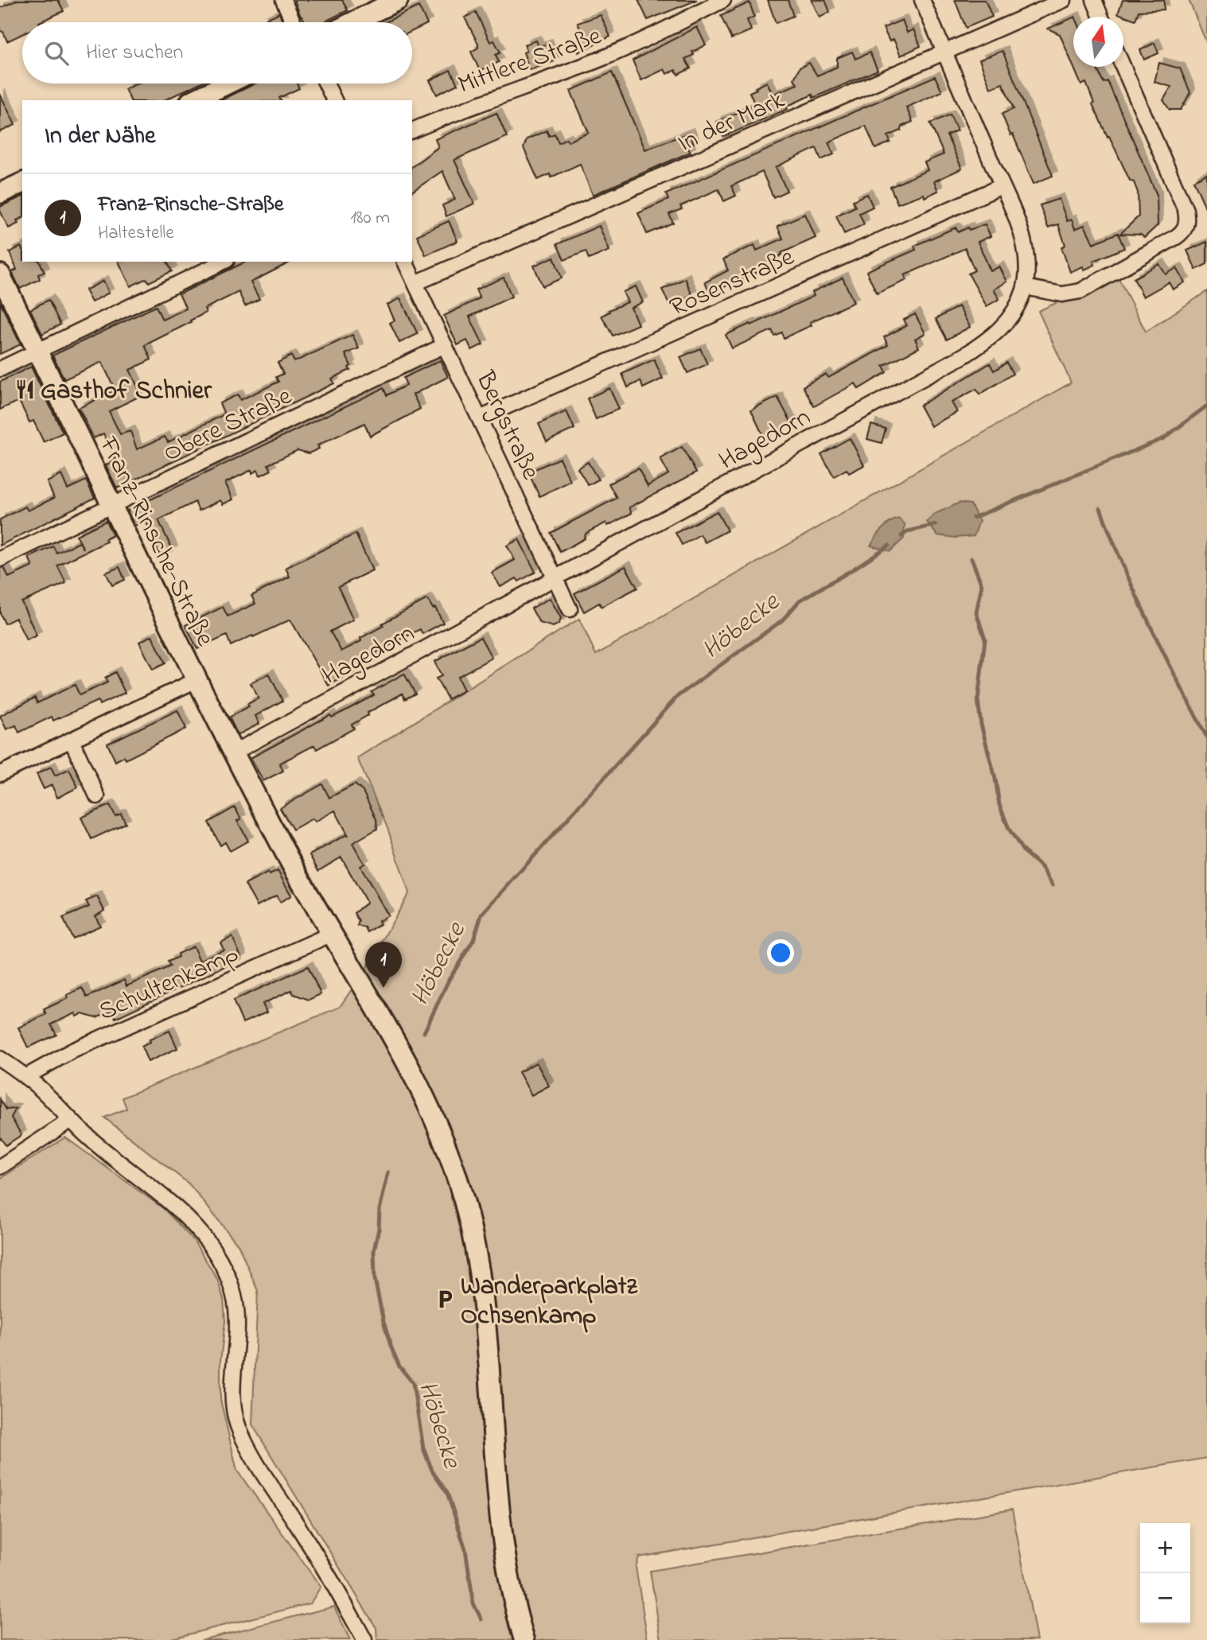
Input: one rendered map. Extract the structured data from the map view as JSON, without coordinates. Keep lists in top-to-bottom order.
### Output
{
  "streets": {
    "street": [
      "Mittlere Straße",
      "In der Mark",
      "Rosenstraße",
      "Obere Straße",
      "Bergstraße",
      "Hagedorn",
      "Franz-Rinsche-Straße",
      "Schultenkamp"
    ]
  },
  "crossings": [
    ["In der Mark", "Bergstraße"],
    ["In der Mark", "Hagedorn"],
    ["Rosenstraße", "Bergstraße"],
    ["Rosenstraße", "Hagedorn"],
    ["Obere Straße", "Bergstraße"],
    ["Obere Straße", "Franz-Rinsche-Straße"],
    ["Bergstraße", "Hagedorn"],
    ["Hagedorn", "Franz-Rinsche-Straße"],
    ["Franz-Rinsche-Straße", "Schultenkamp"]
  ],
  "water": ["Höbecke"],
  "places": {
    "restaurant": ["Gasthof Schnier"],
    "parking": ["Wanderparkplatz Ochsenkamp"]
  },
  "north": "top",
  "page": {
    "search": "Hier suchen",
    "heading": "In der Nähe",
    "list": [
      {
        "mark": "1",
        "name": "Franz-Rinsche-Straße",
        "note": "Haltestelle",
        "value": "180 m"
      }
    ],
    "pins": "1",
    "map_buttons": ["+", "−"]
  }
}
